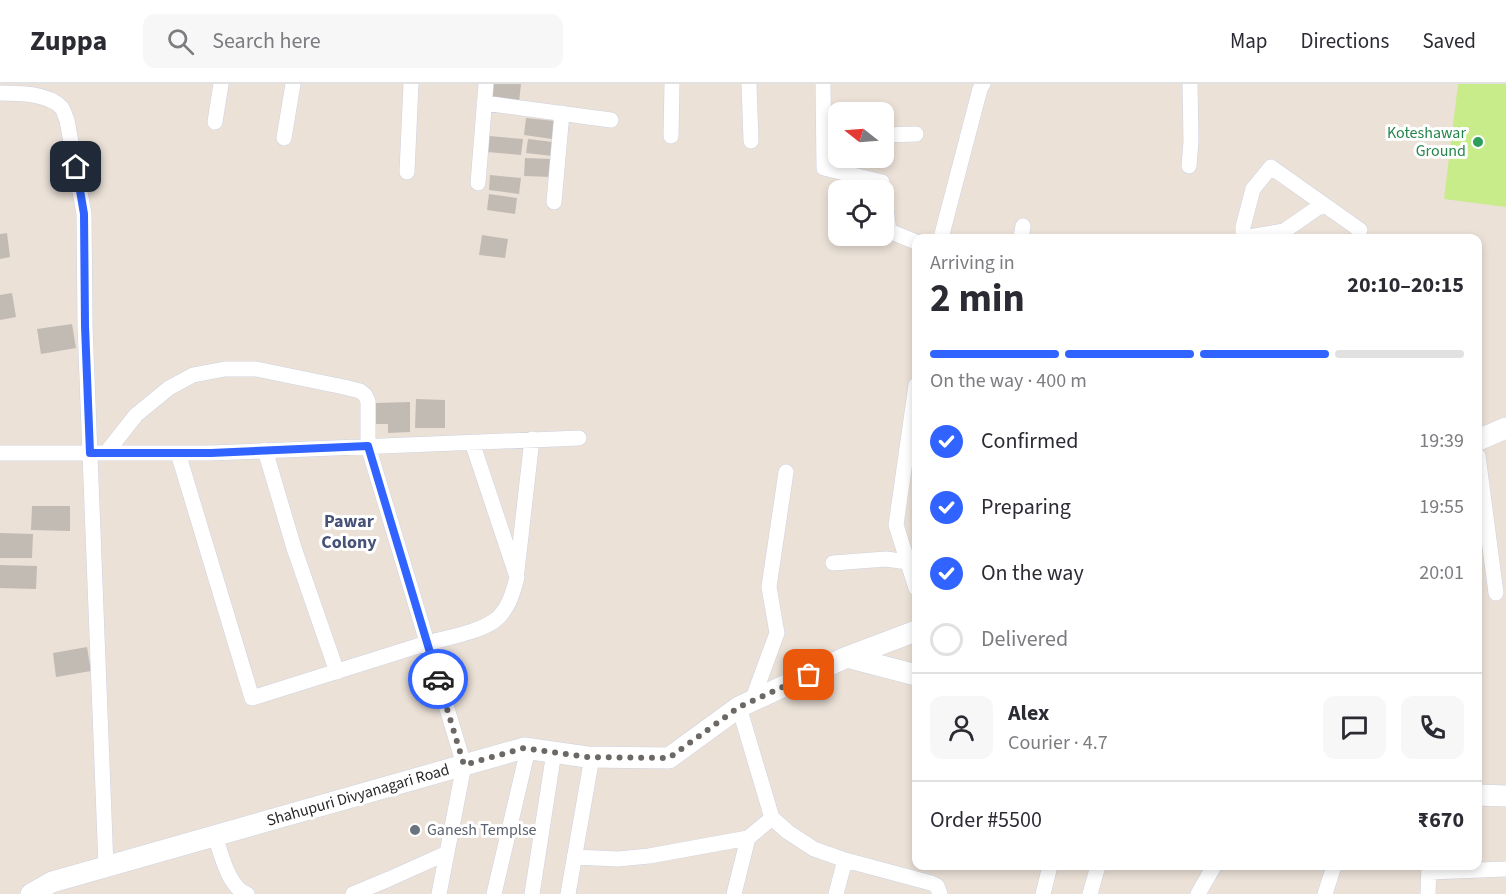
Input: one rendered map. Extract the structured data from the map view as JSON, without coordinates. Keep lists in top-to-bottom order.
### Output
{
  "streets": {
    "main road": ["Shahupuri Divyanagari Road"]
  },
  "districts": ["Pawar Colony"],
  "places": ["Koteshawar Ground", "Ganesh Templse"],
  "north": "left",
  "page": {
    "header": "Zuppa",
    "search": "Search here",
    "nav": ["Map", "Directions", "Saved"],
    "heading": ["2 min", "Arriving in", "20:10–20:15"],
    "panel": [
      "Alex",
      "Courier · 4.7",
      "Order #5500",
      "₹670"
    ],
    "bar": "On the way · 400 m",
    "list": [
      ["Confirmed", "19:39"],
      ["Preparing", "19:55"],
      ["On the way", "20:01"],
      "Delivered"
    ]
  }
}
